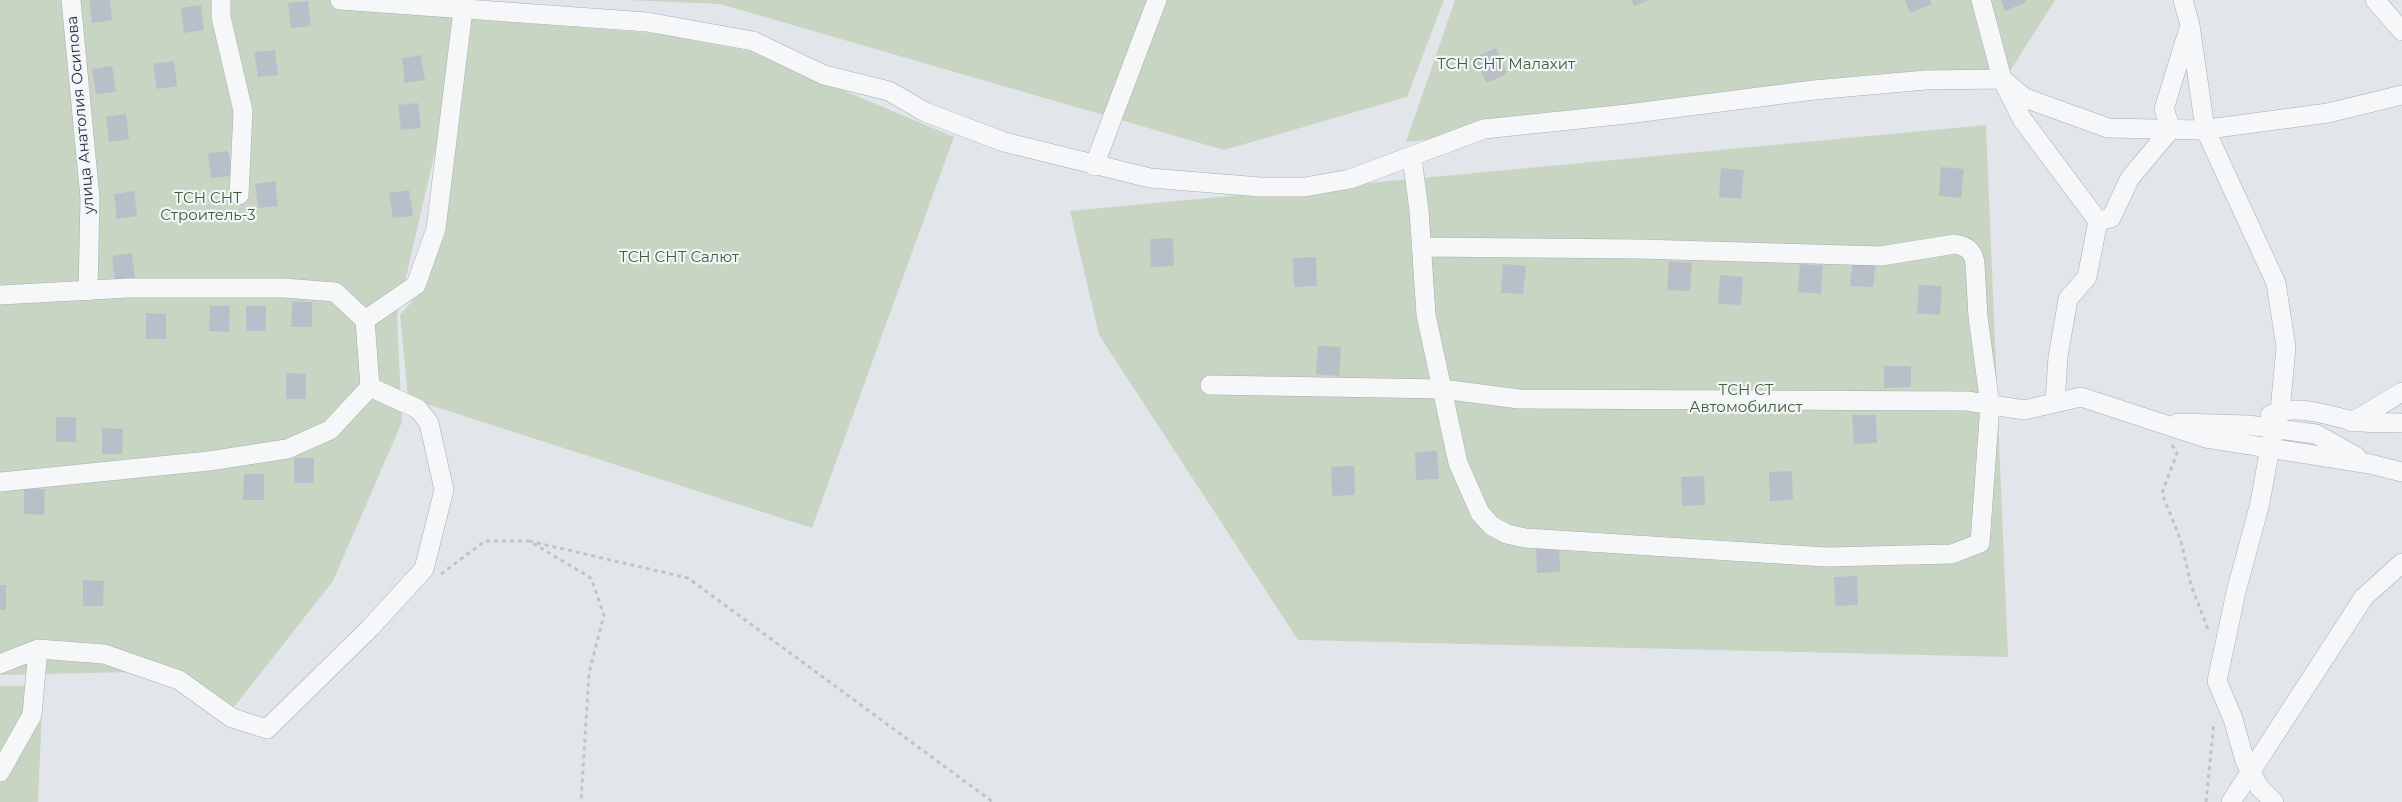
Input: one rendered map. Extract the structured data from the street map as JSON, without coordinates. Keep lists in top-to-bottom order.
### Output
{
  "streets": {
    "street": ["улица Анатолия Осипова"]
  },
  "parks": [
    "ТСН СНТ Малахит",
    "ТСН СНТ Строитель-3",
    "ТСН СНТ Салют",
    "ТСН СТ Автомобилист"
  ]
}
